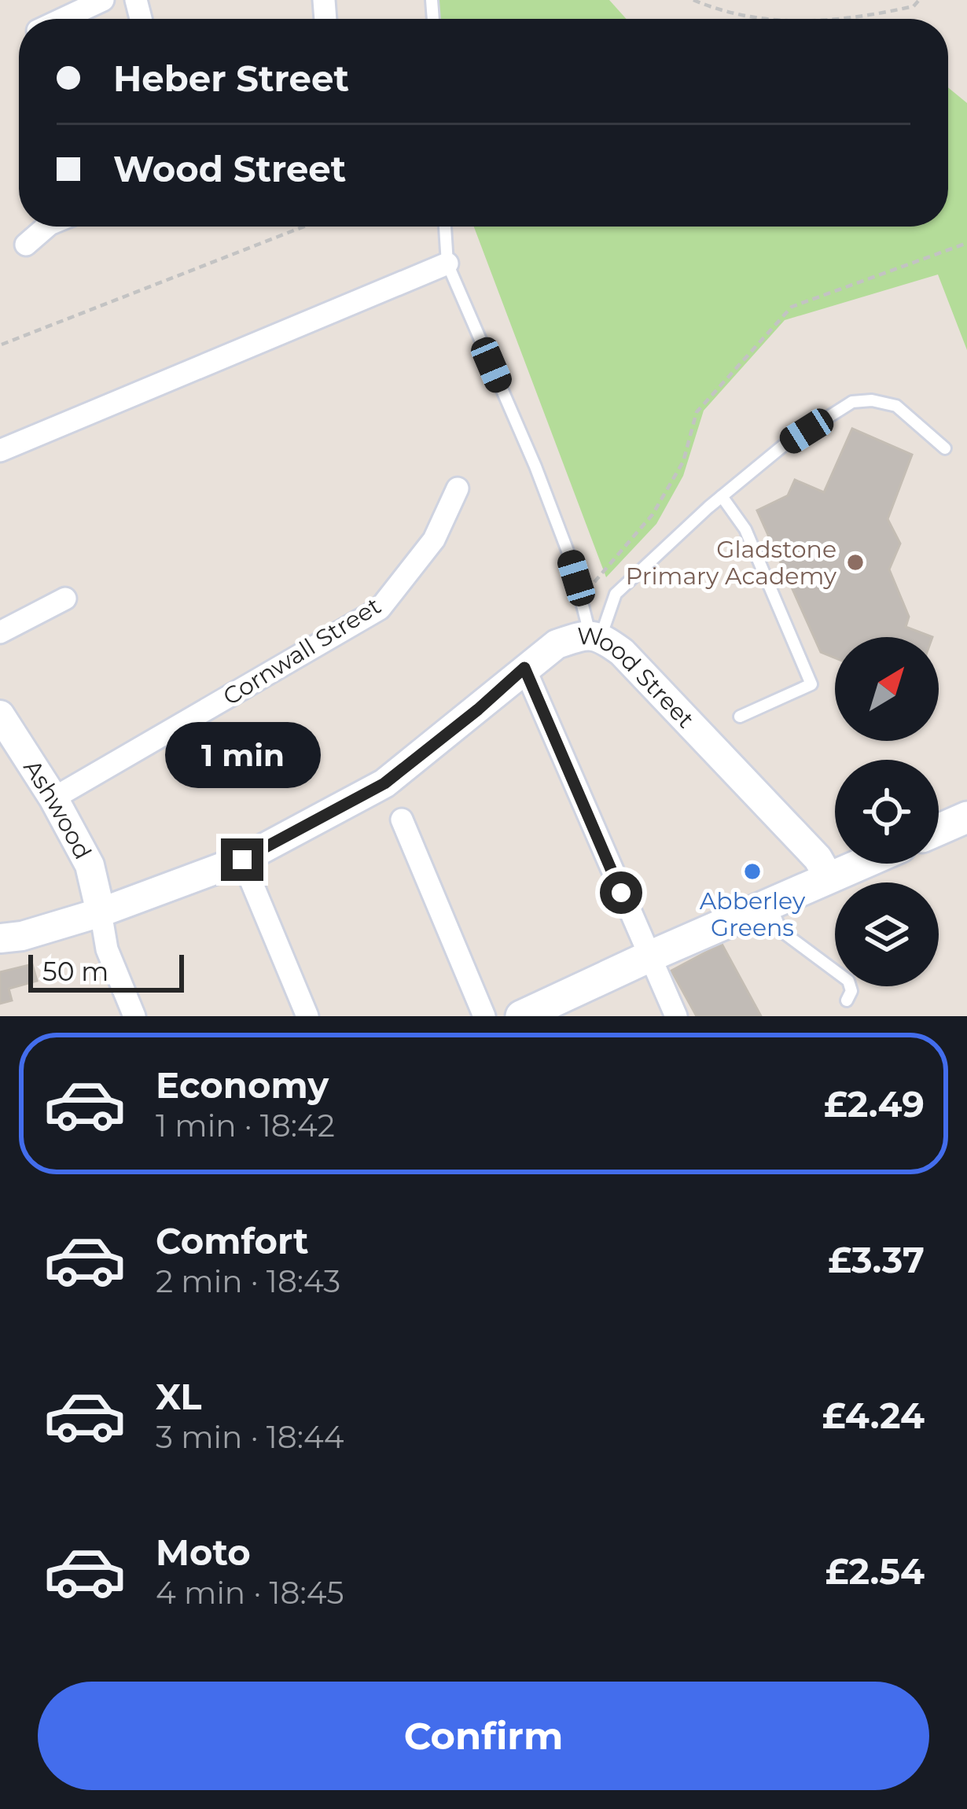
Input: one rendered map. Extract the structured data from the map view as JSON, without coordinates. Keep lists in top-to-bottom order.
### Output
{
  "streets": {
    "street": ["Cornwall Street", "Wood Street", "Ashwood"]
  },
  "crossings": [
    ["Cornwall Street", "Ashwood"],
    ["Wood Street", "Ashwood"]
  ],
  "places": ["Gladstone Primary Academy", "Abberley Greens"],
  "scale_bar": "50 m",
  "north": "top right",
  "page": {
    "banner": ["Heber Street", "Wood Street"],
    "bubble": "1 min",
    "scale": "50 m",
    "list": [
      {
        "name": "Economy",
        "note": "1 min · 18:42",
        "value": "£2.49"
      },
      {
        "name": "Comfort",
        "note": "2 min · 18:43",
        "value": "£3.37"
      },
      {
        "name": "XL",
        "note": "3 min · 18:44",
        "value": "£4.24"
      },
      {
        "name": "Moto",
        "note": "4 min · 18:45",
        "value": "£2.54"
      }
    ],
    "buttons": "Confirm"
  }
}
